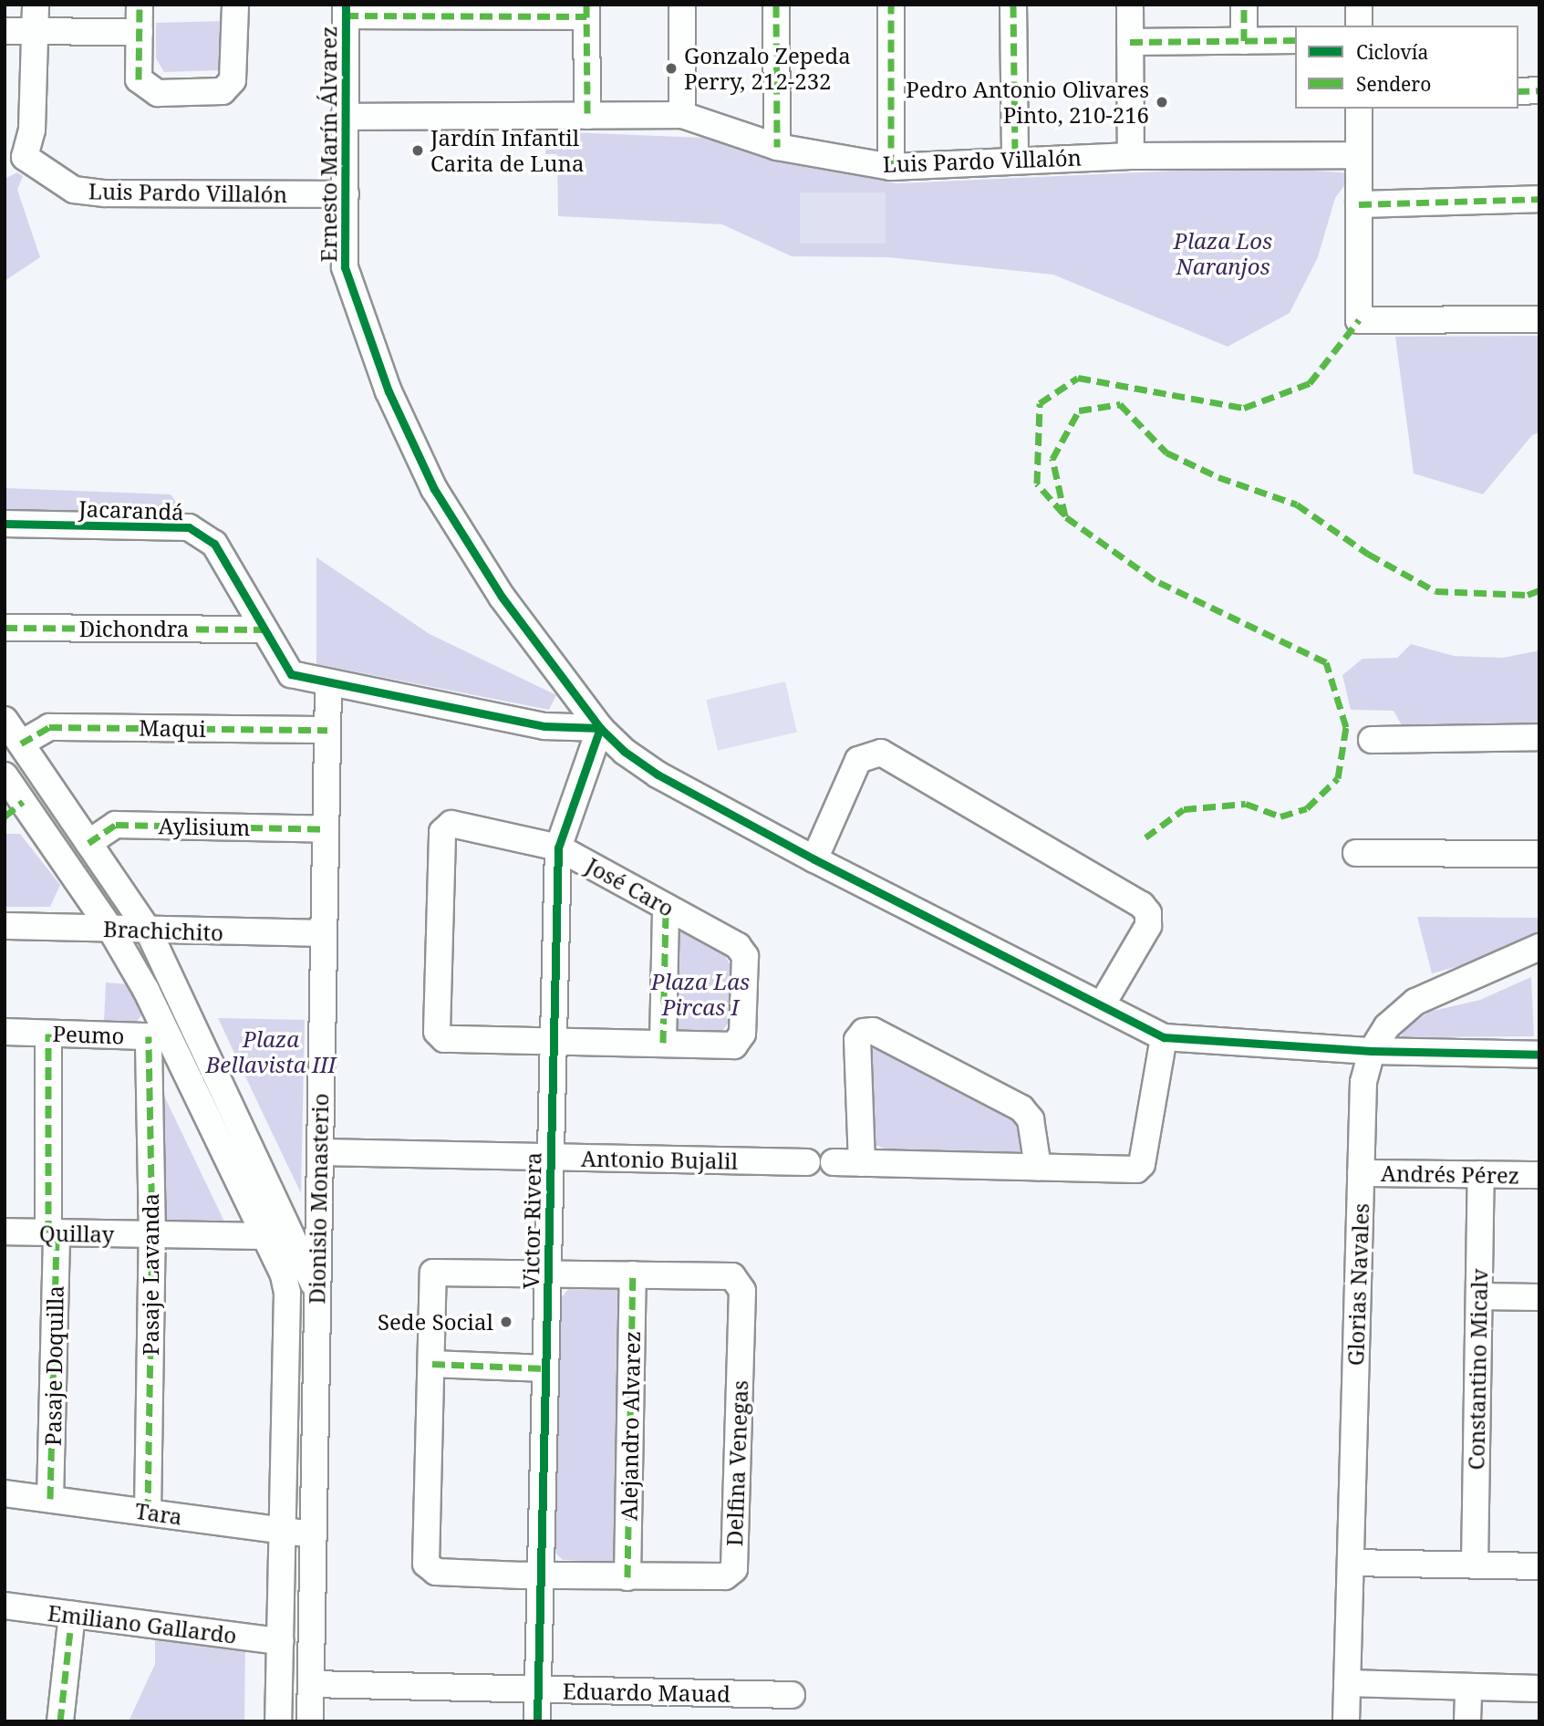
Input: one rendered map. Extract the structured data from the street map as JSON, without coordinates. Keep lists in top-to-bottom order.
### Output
{
  "streets": {
    "street": [
      "Ernesto Marín Álvarez",
      "Luis Pardo Villalón",
      "Jacarandá",
      "Dichondra",
      "Maqui",
      "Aylisium",
      "José Caro",
      "Brachichito",
      "Peumo",
      "Antonio Bujalil",
      "Andrés Pérez",
      "Dionisio Monasterio",
      "Victor Rivera",
      "Quillay",
      "Pasaje Lavanda",
      "Glorias Navales",
      "Pasaje Doquilla",
      "Constantino Micalv",
      "Alejandro Alvarez",
      "Delfina Venegas",
      "Tara",
      "Emiliano Gallardo",
      "Eduardo Mauad"
    ]
  },
  "crossings": [
    ["Ernesto Marín Álvarez", "Luis Pardo Villalón"],
    ["Ernesto Marín Álvarez", "Victor Rivera"],
    ["Jacarandá", "Dichondra"],
    ["Jacarandá", "Dionisio Monasterio"],
    ["Maqui", "Dionisio Monasterio"],
    ["Aylisium", "Dionisio Monasterio"],
    ["José Caro", "Victor Rivera"],
    ["Brachichito", "Dionisio Monasterio"],
    ["Peumo", "Dionisio Monasterio"],
    ["Peumo", "Pasaje Lavanda"],
    ["Peumo", "Pasaje Doquilla"],
    ["Antonio Bujalil", "Dionisio Monasterio"],
    ["Antonio Bujalil", "Victor Rivera"],
    ["Andrés Pérez", "Glorias Navales"],
    ["Andrés Pérez", "Constantino Micalv"],
    ["Dionisio Monasterio", "Quillay"],
    ["Dionisio Monasterio", "Pasaje Lavanda"],
    ["Dionisio Monasterio", "Tara"],
    ["Dionisio Monasterio", "Emiliano Gallardo"],
    ["Dionisio Monasterio", "Eduardo Mauad"],
    ["Victor Rivera", "Delfina Venegas"],
    ["Victor Rivera", "Eduardo Mauad"],
    ["Quillay", "Pasaje Lavanda"],
    ["Quillay", "Pasaje Doquilla"],
    ["Pasaje Lavanda", "Tara"],
    ["Pasaje Doquilla", "Tara"],
    ["Alejandro Alvarez", "Delfina Venegas"]
  ],
  "parks": ["Plaza Los Naranjos", "Plaza Las Pircas I", "Plaza Bellavista III"],
  "places": [
    "Gonzalo Zepeda Perry, 212-232",
    "Pedro Antonio Olivares Pinto, 210-216",
    "Jardín Infantil Carita de Luna",
    "Sede Social"
  ],
  "legend": ["Ciclovía", "Sendero"]
}
